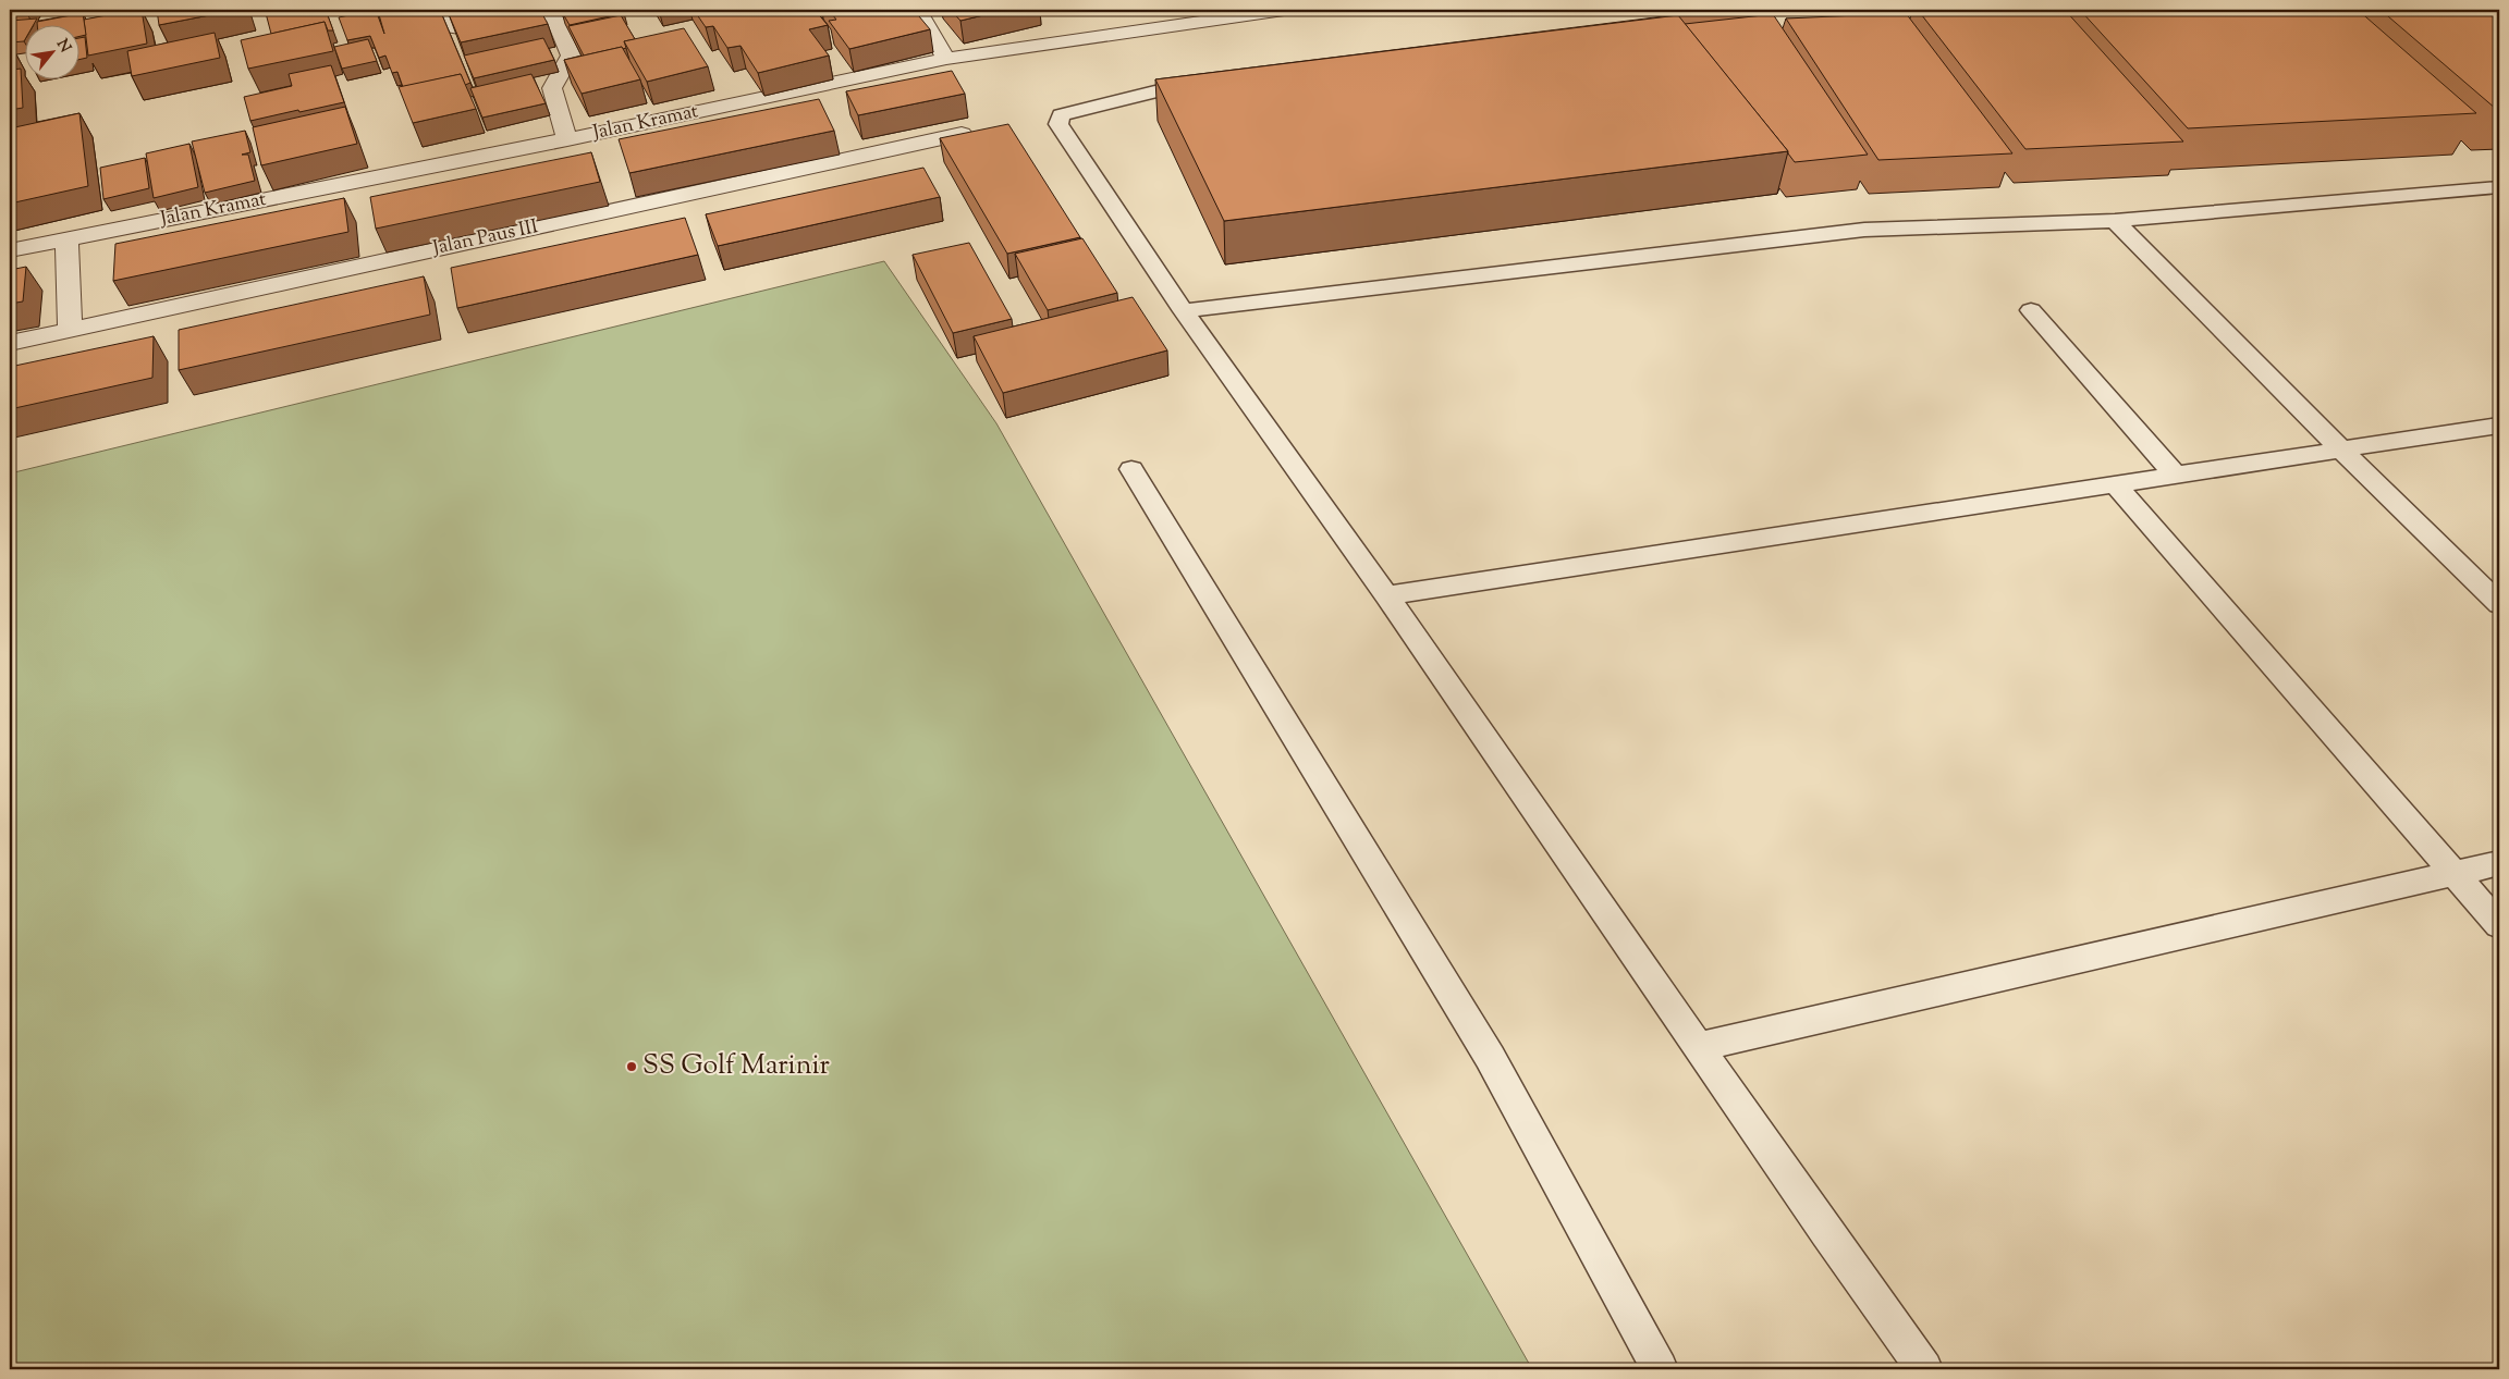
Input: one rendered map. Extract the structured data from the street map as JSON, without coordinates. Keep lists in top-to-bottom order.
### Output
{
  "streets": {
    "street": ["Jalan Kramat", "Jalan Paus III"]
  },
  "places": ["SS Golf Marinir"],
  "north": "top right"
}
